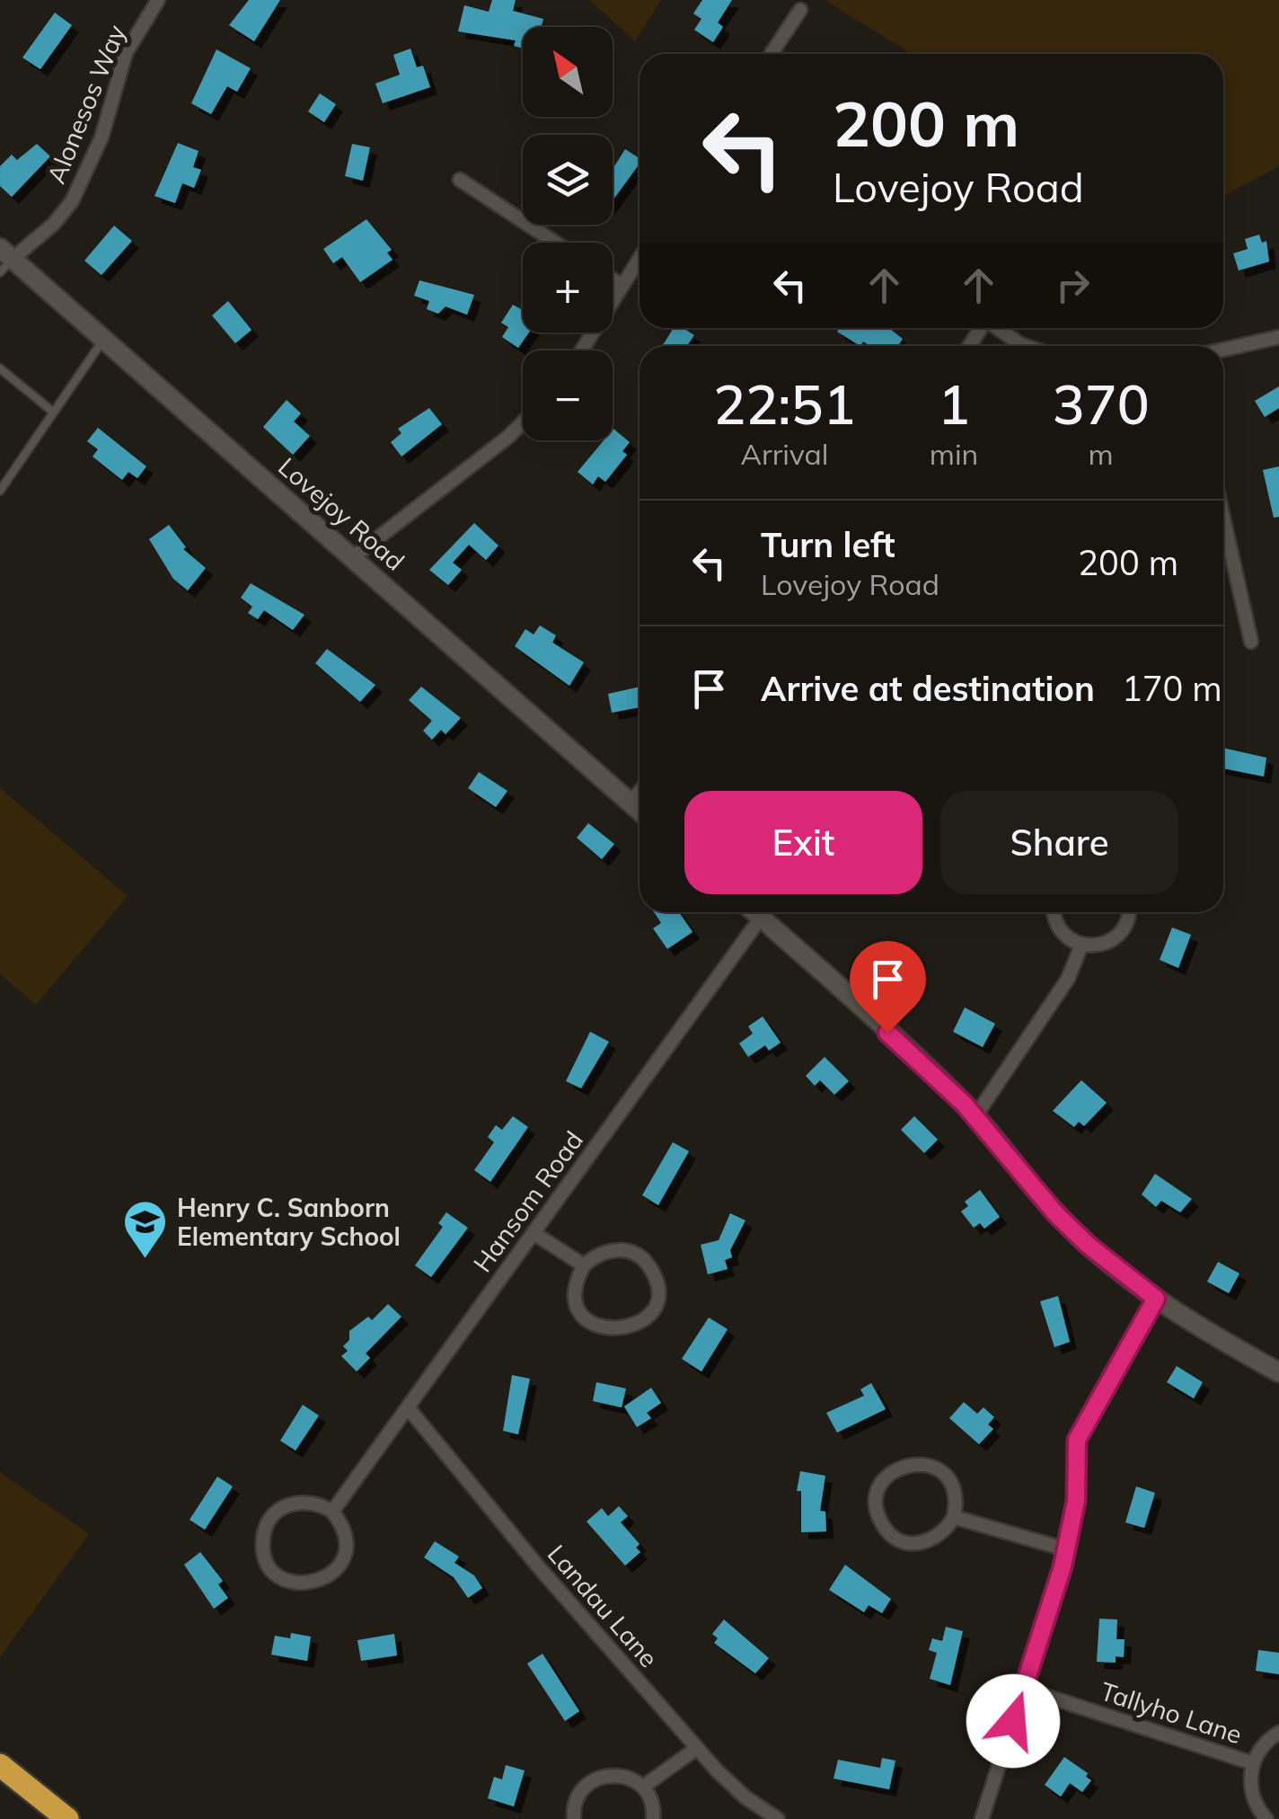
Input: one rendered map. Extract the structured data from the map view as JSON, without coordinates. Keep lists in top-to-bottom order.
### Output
{
  "streets": {
    "main road": ["Lovejoy Road"],
    "street": [
      "Alonesos Way",
      "Hansom Road",
      "Landau Lane",
      "Tallyho Lane"
    ]
  },
  "crossings": [
    ["Alonesos Way", "Lovejoy Road"],
    ["Hansom Road", "Landau Lane"]
  ],
  "places": {
    "school or university": ["Henry C. Sanborn Elementary School"]
  },
  "north": "top left",
  "page": {
    "map_buttons": ["+", "−"],
    "turn": ["200 m", "Lovejoy Road"],
    "eta": [
      "22:51",
      "Arrival",
      "1",
      "min",
      "370",
      "m"
    ],
    "list": [
      {
        "name": "Turn left",
        "note": "Lovejoy Road",
        "value": "200 m"
      },
      {
        "name": "Arrive at destination",
        "value": "170 m"
      }
    ],
    "buttons": ["Exit", "Share"]
  }
}
